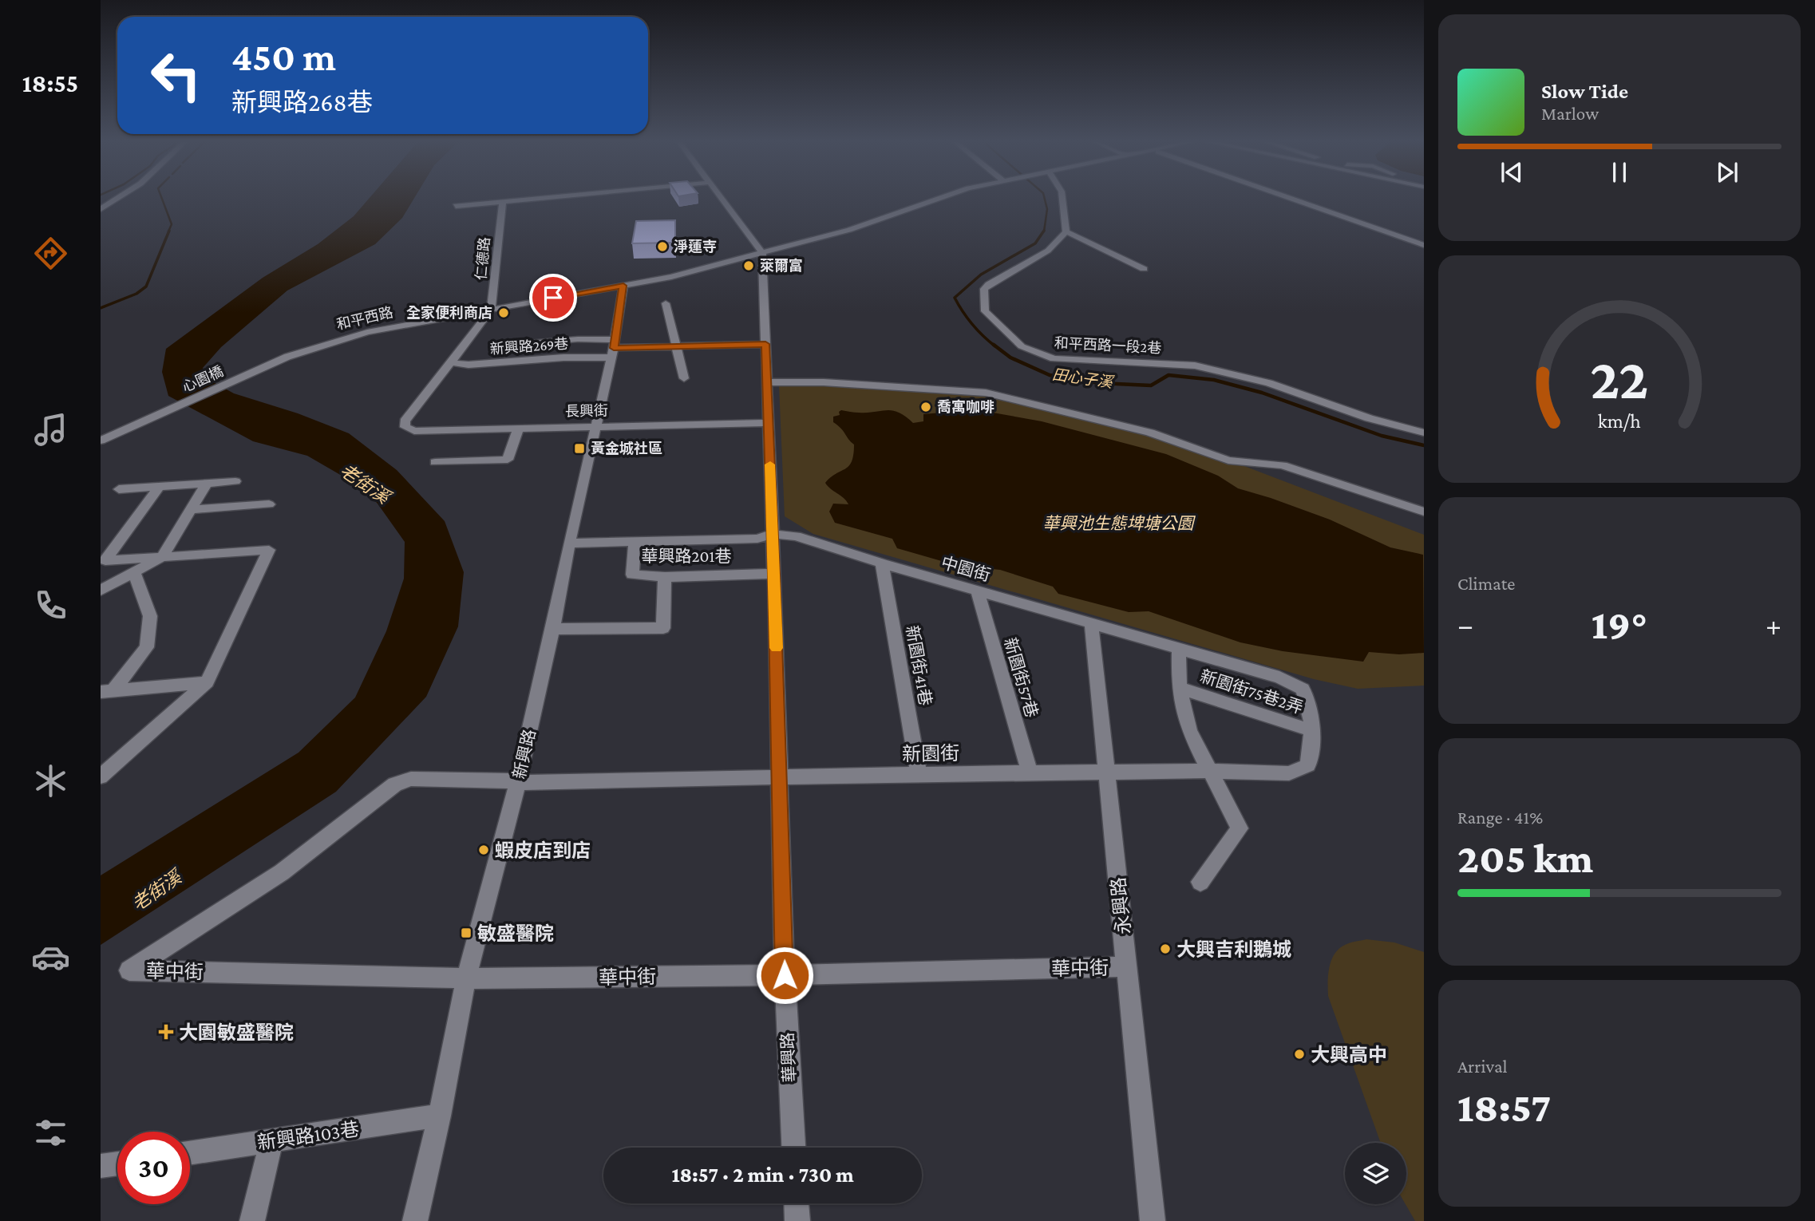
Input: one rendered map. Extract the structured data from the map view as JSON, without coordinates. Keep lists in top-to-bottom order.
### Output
{
  "streets": {
    "street": [
      "仁德路",
      "和平西路",
      "和平西路一段2巷",
      "新興路269巷",
      "心園橋",
      "長興街",
      "華興路201巷",
      "中園街",
      "新園街41巷",
      "新園街57巷",
      "新園街75巷2弄",
      "新園街",
      "新興路",
      "永興路",
      "華中街",
      "華興路",
      "新興路103巷"
    ]
  },
  "crossings": [
    ["仁德路", "和平西路"],
    ["和平西路", "心園橋"],
    ["和平西路", "新興路"],
    ["和平西路", "華興路"],
    ["新興路269巷", "長興街"],
    ["新興路269巷", "新興路"],
    ["長興街", "新興路"],
    ["長興街", "華興路"],
    ["華興路201巷", "中園街"],
    ["華興路201巷", "華興路"],
    ["中園街", "新園街41巷"],
    ["中園街", "新園街57巷"],
    ["中園街", "新園街75巷2弄"],
    ["中園街", "新園街"],
    ["中園街", "新興路"],
    ["中園街", "永興路"],
    ["中園街", "華興路"],
    ["新園街41巷", "新園街"],
    ["新園街57巷", "新園街"],
    ["新園街75巷2弄", "新園街"],
    ["新園街", "新興路"],
    ["新園街", "永興路"],
    ["新園街", "華中街"],
    ["新園街", "華興路"],
    ["新興路", "華中街"],
    ["新興路", "新興路103巷"],
    ["永興路", "華中街"],
    ["華中街", "華興路"]
  ],
  "water": ["田心子溪", "老街溪"],
  "parks": ["華興池生態埤塘公園"],
  "places": {
    "other": [
      "淨蓮寺",
      "萊爾富",
      "全家便利商店",
      "喬寓咖啡",
      "蝦皮店到店",
      "大興吉利鵝城",
      "大興高中"
    ],
    "transit": ["黃金城社區", "敏盛醫院"],
    "health": ["大園敏盛醫院"]
  },
  "page": {
    "tabs": "18:55",
    "turn": ["450 m", "新興路268巷"],
    "song": ["Slow Tide", "Marlow"],
    "tile": [
      "Climate",
      ["Range · 41%", "205 km"],
      ["Arrival", "18:57"]
    ],
    "heat": ["−", "19°", "+"],
    "limit": "30",
    "trip": "18:57 · 2 min · 730 m",
    "gauge": ["22", "km/h"]
  }
}
